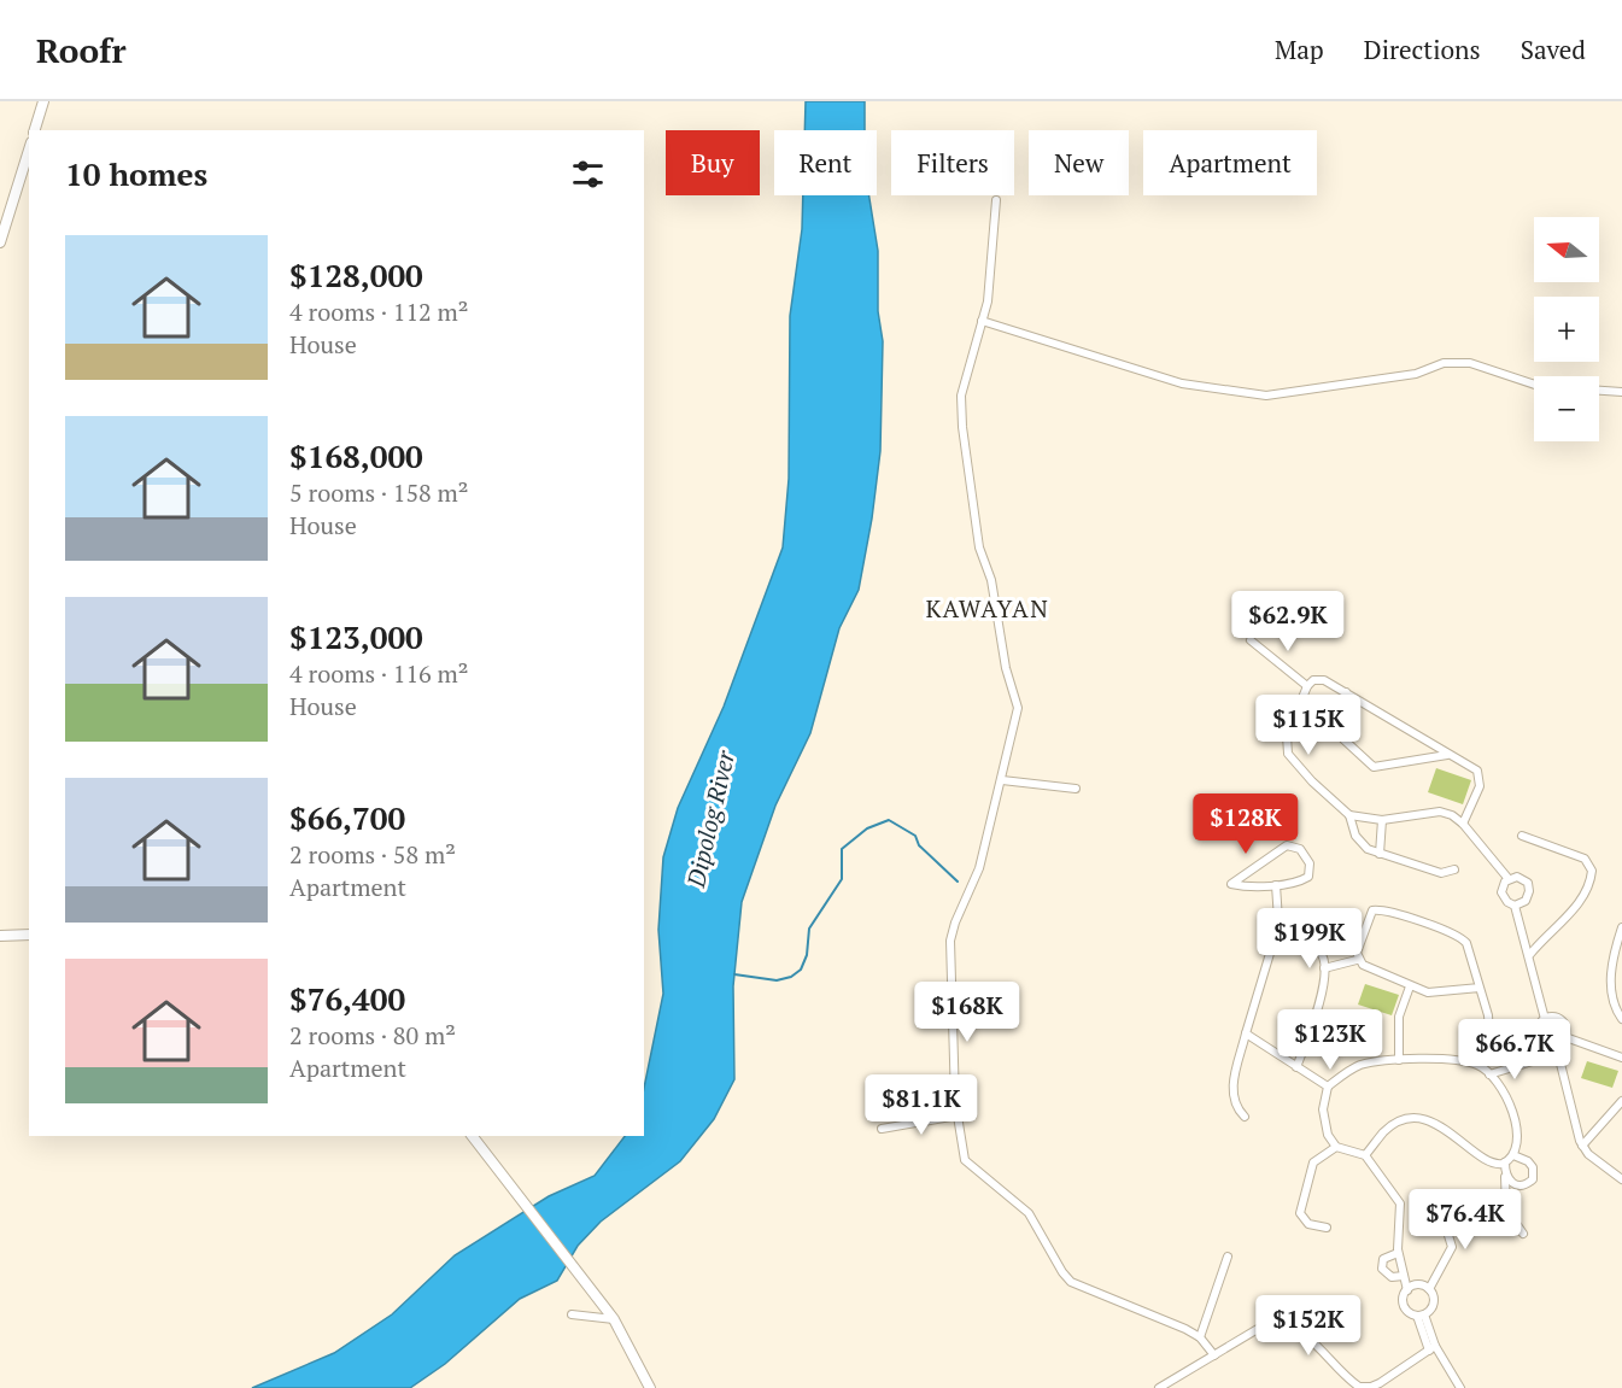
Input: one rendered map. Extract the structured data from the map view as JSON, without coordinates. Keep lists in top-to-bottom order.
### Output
{
  "districts": ["KAWAYAN"],
  "water": ["Dipolog River"],
  "north": "left",
  "page": {
    "header": "Roofr",
    "nav": ["Map", "Directions", "Saved"],
    "chip": [
      "Buy",
      "Rent",
      "Filters",
      "New",
      "Apartment"
    ],
    "heading": "10 homes",
    "map_buttons": ["+", "−"],
    "list": [
      {
        "name": "$128,000",
        "note": "4 rooms · 112 m² · House"
      },
      {
        "name": "$168,000",
        "note": "5 rooms · 158 m² · House"
      },
      {
        "name": "$123,000",
        "note": "4 rooms · 116 m² · House"
      },
      {
        "name": "$66,700",
        "note": "2 rooms · 58 m² · Apartment"
      },
      {
        "name": "$76,400",
        "note": "2 rooms · 80 m² · Apartment"
      }
    ],
    "price": [
      "$62.9K",
      "$115K",
      "$128K",
      "$199K",
      "$168K",
      "$123K",
      "$66.7K",
      "$81.1K",
      "$76.4K",
      "$152K"
    ]
  }
}
